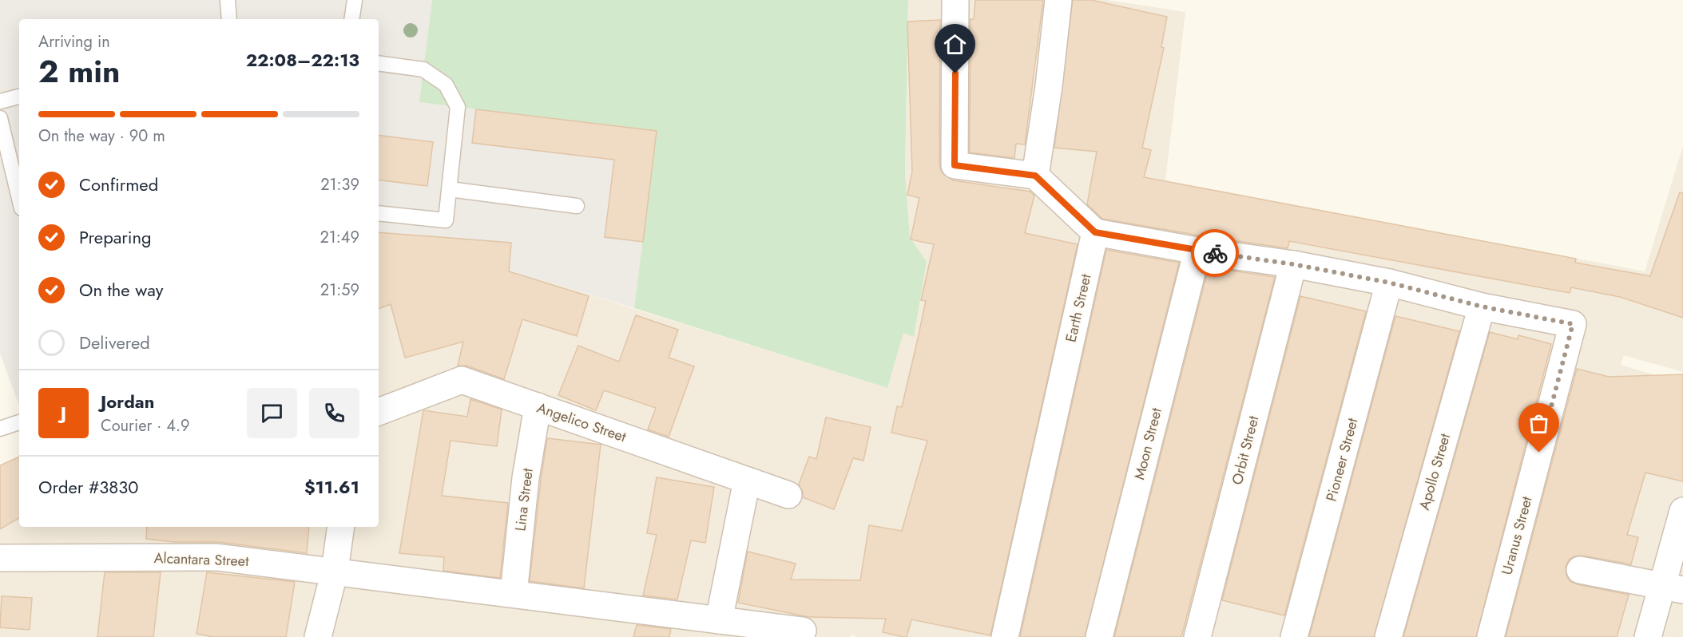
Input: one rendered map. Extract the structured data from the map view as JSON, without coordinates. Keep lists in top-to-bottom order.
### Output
{
  "streets": {
    "street": [
      "Earth Street",
      "Angelico Street",
      "Moon Street",
      "Orbit Street",
      "Pioneer Street",
      "Apollo Street",
      "Lina Street",
      "Uranus Street",
      "Alcantara Street"
    ]
  },
  "crossings": [
    ["Angelico Street", "Lina Street"],
    ["Apollo Street", "Uranus Street"],
    ["Lina Street", "Alcantara Street"]
  ],
  "page": {
    "heading": ["2 min", "Arriving in", "22:08–22:13"],
    "panel": [
      "Jordan",
      "Courier · 4.9",
      "Order #3830",
      "$11.61"
    ],
    "bar": "On the way · 90 m",
    "list": [
      ["Confirmed", "21:39"],
      ["Preparing", "21:49"],
      ["On the way", "21:59"],
      "Delivered"
    ],
    "round": "J"
  }
}
